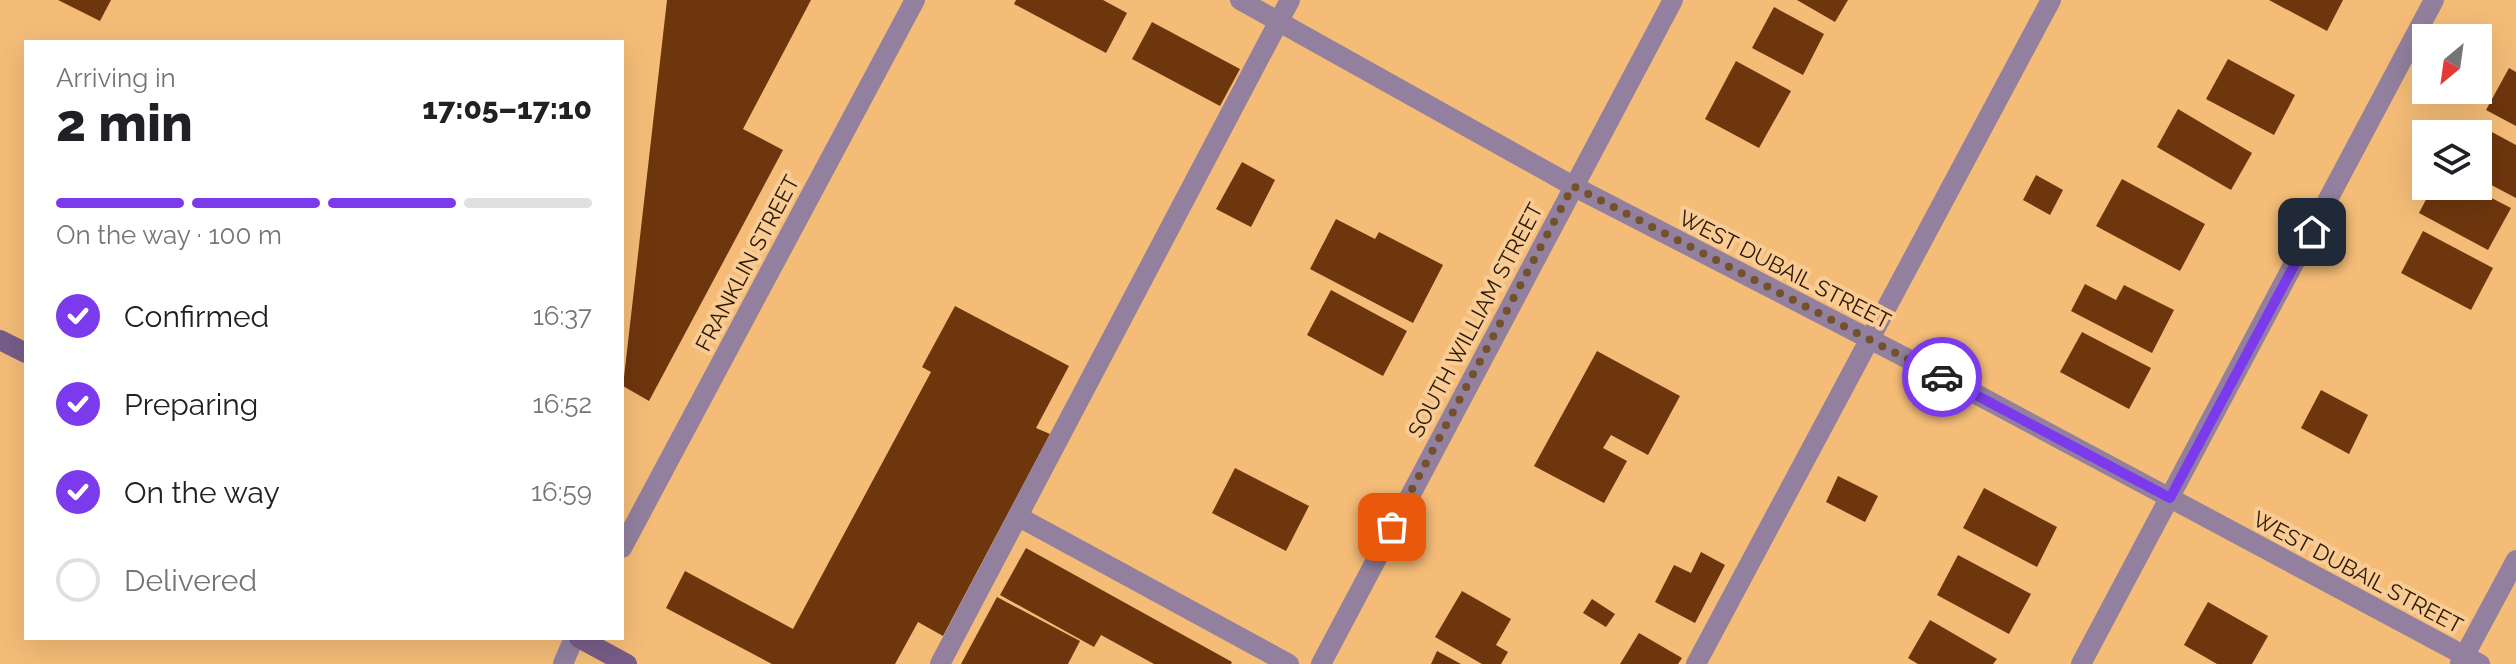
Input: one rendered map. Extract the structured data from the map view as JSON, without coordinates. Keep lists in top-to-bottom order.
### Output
{
  "streets": {
    "street": ["FRANKLIN STREET", "WEST DUBAIL STREET", "SOUTH WILLIAM STREET"]
  },
  "crossings": [
    ["WEST DUBAIL STREET", "SOUTH WILLIAM STREET"]
  ],
  "north": "bottom left",
  "page": {
    "heading": ["2 min", "Arriving in", "17:05–17:10"],
    "bar": "On the way · 100 m",
    "list": [
      ["Confirmed", "16:37"],
      ["Preparing", "16:52"],
      ["On the way", "16:59"],
      "Delivered"
    ]
  }
}
